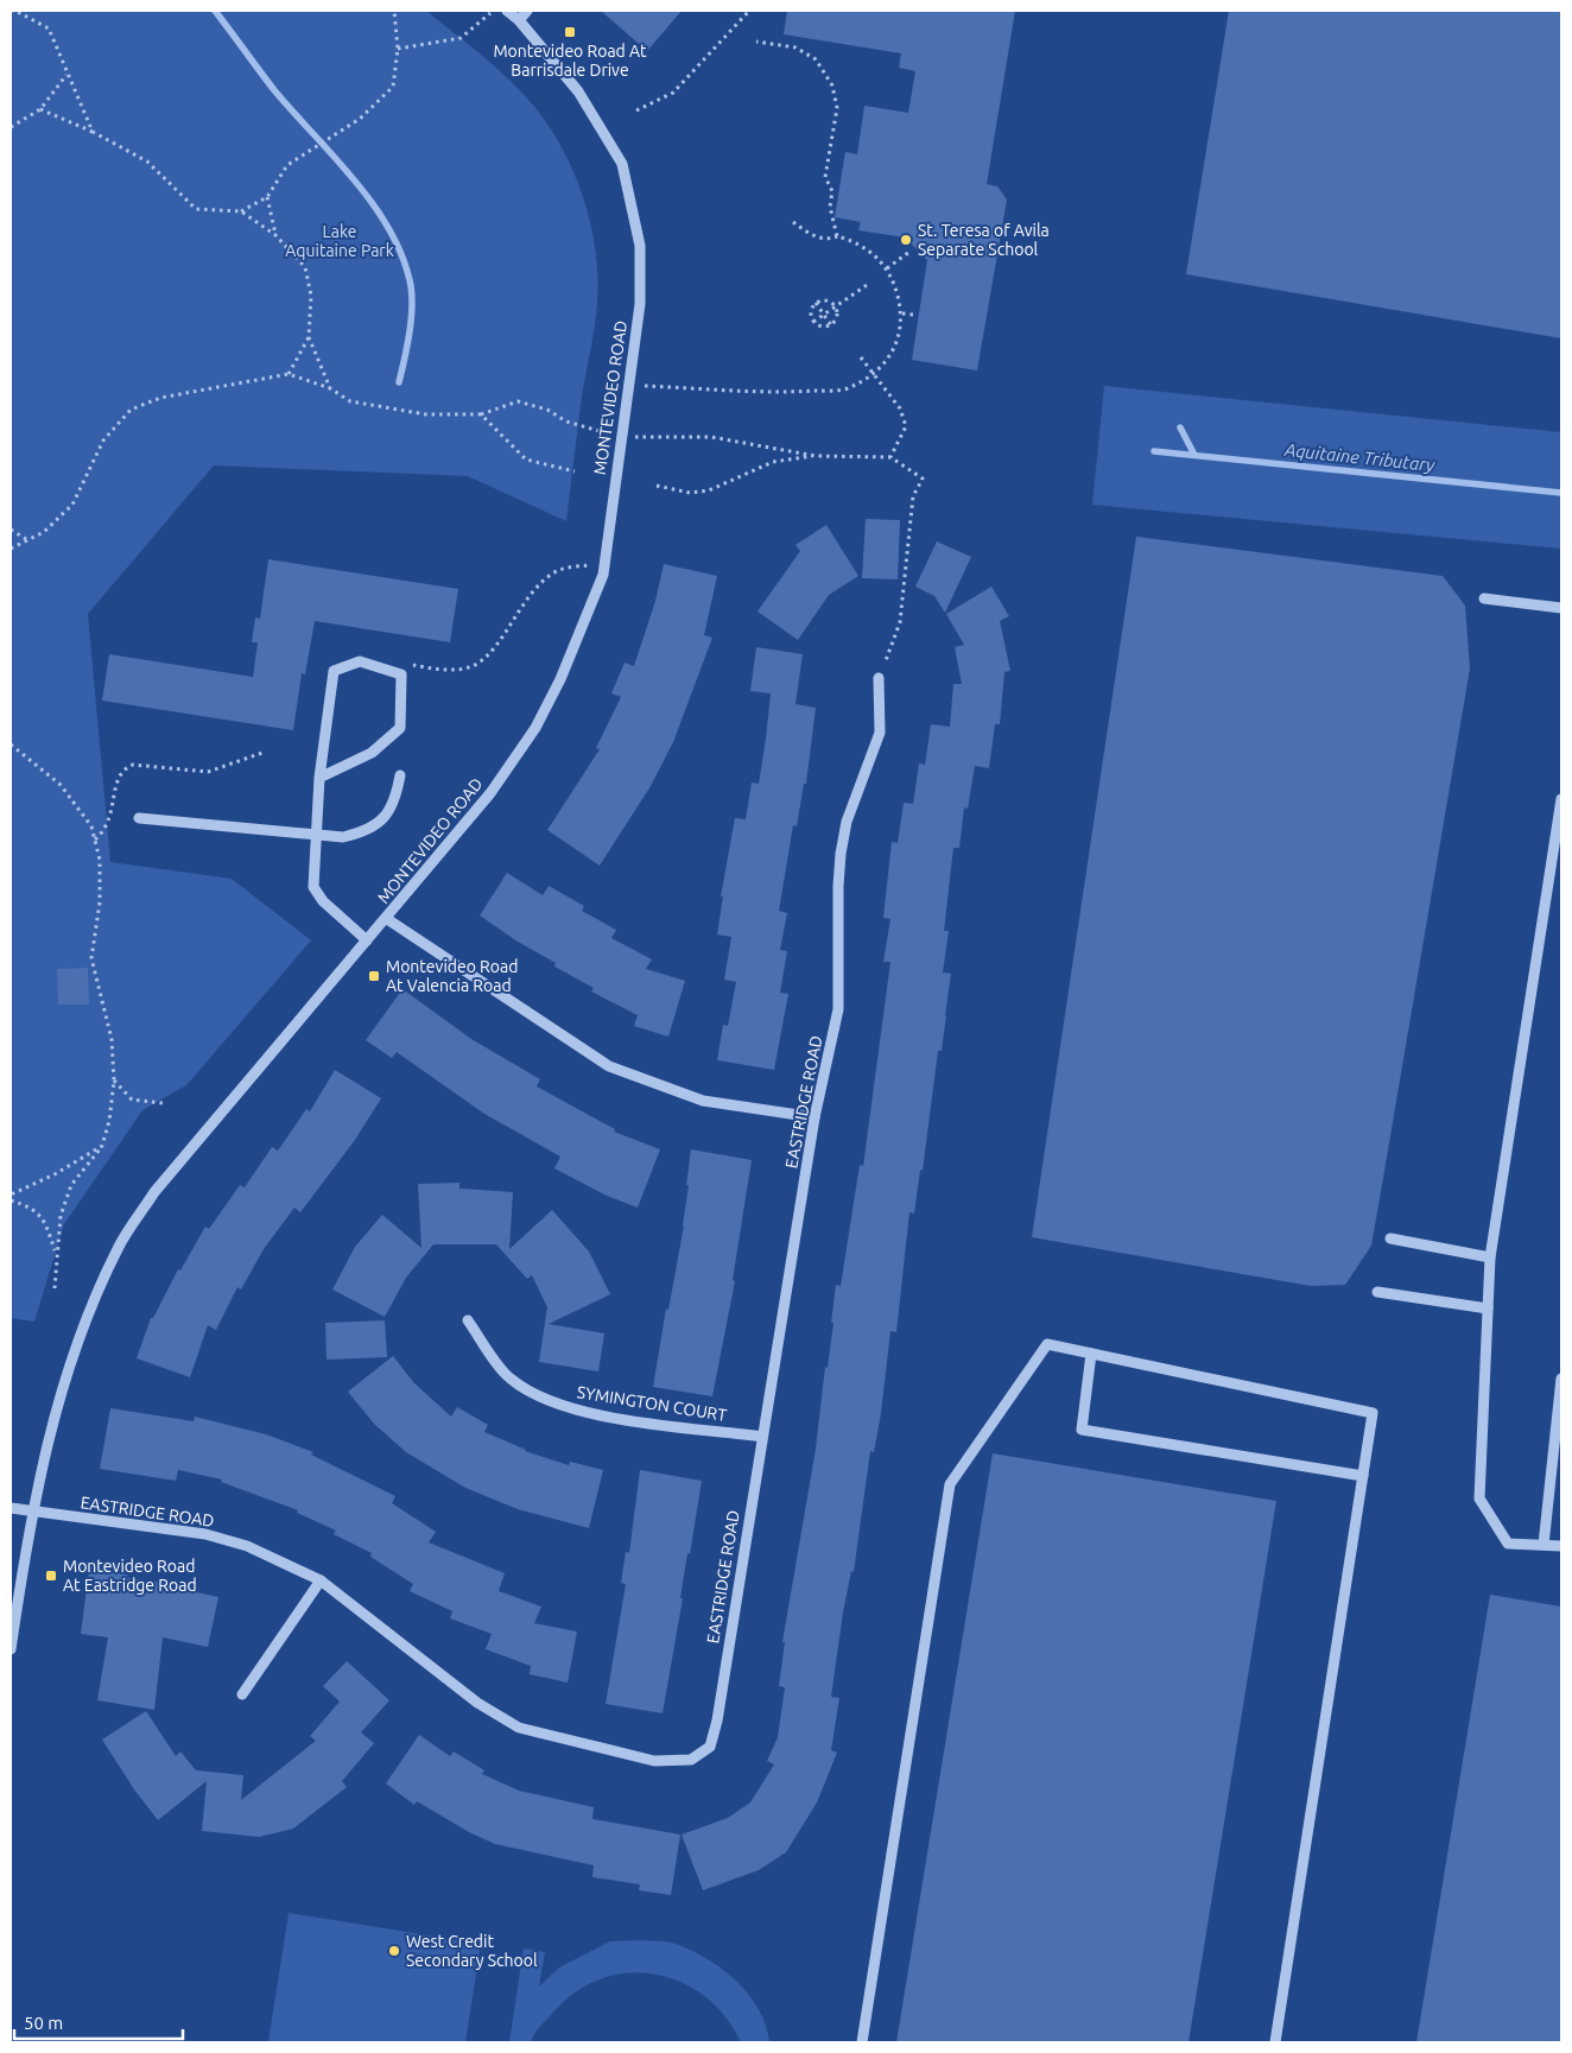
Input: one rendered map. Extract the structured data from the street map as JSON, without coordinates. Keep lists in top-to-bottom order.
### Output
{
  "streets": {
    "street": ["MONTEVIDEO ROAD", "EASTRIDGE ROAD", "SYMINGTON COURT"]
  },
  "crossings": [
    ["MONTEVIDEO ROAD", "EASTRIDGE ROAD"],
    ["EASTRIDGE ROAD", "SYMINGTON COURT"]
  ],
  "water": ["Aquitaine Tributary"],
  "parks": ["Lake Aquitaine Park"],
  "places": {
    "transit": ["Montevideo Road At Barrisdale Drive", "Montevideo Road At Valencia Road", "Montevideo Road At Eastridge Road"],
    "other": ["St. Teresa of Avila Separate School", "West Credit Secondary School"]
  },
  "scale_bar": "50 m"
}
